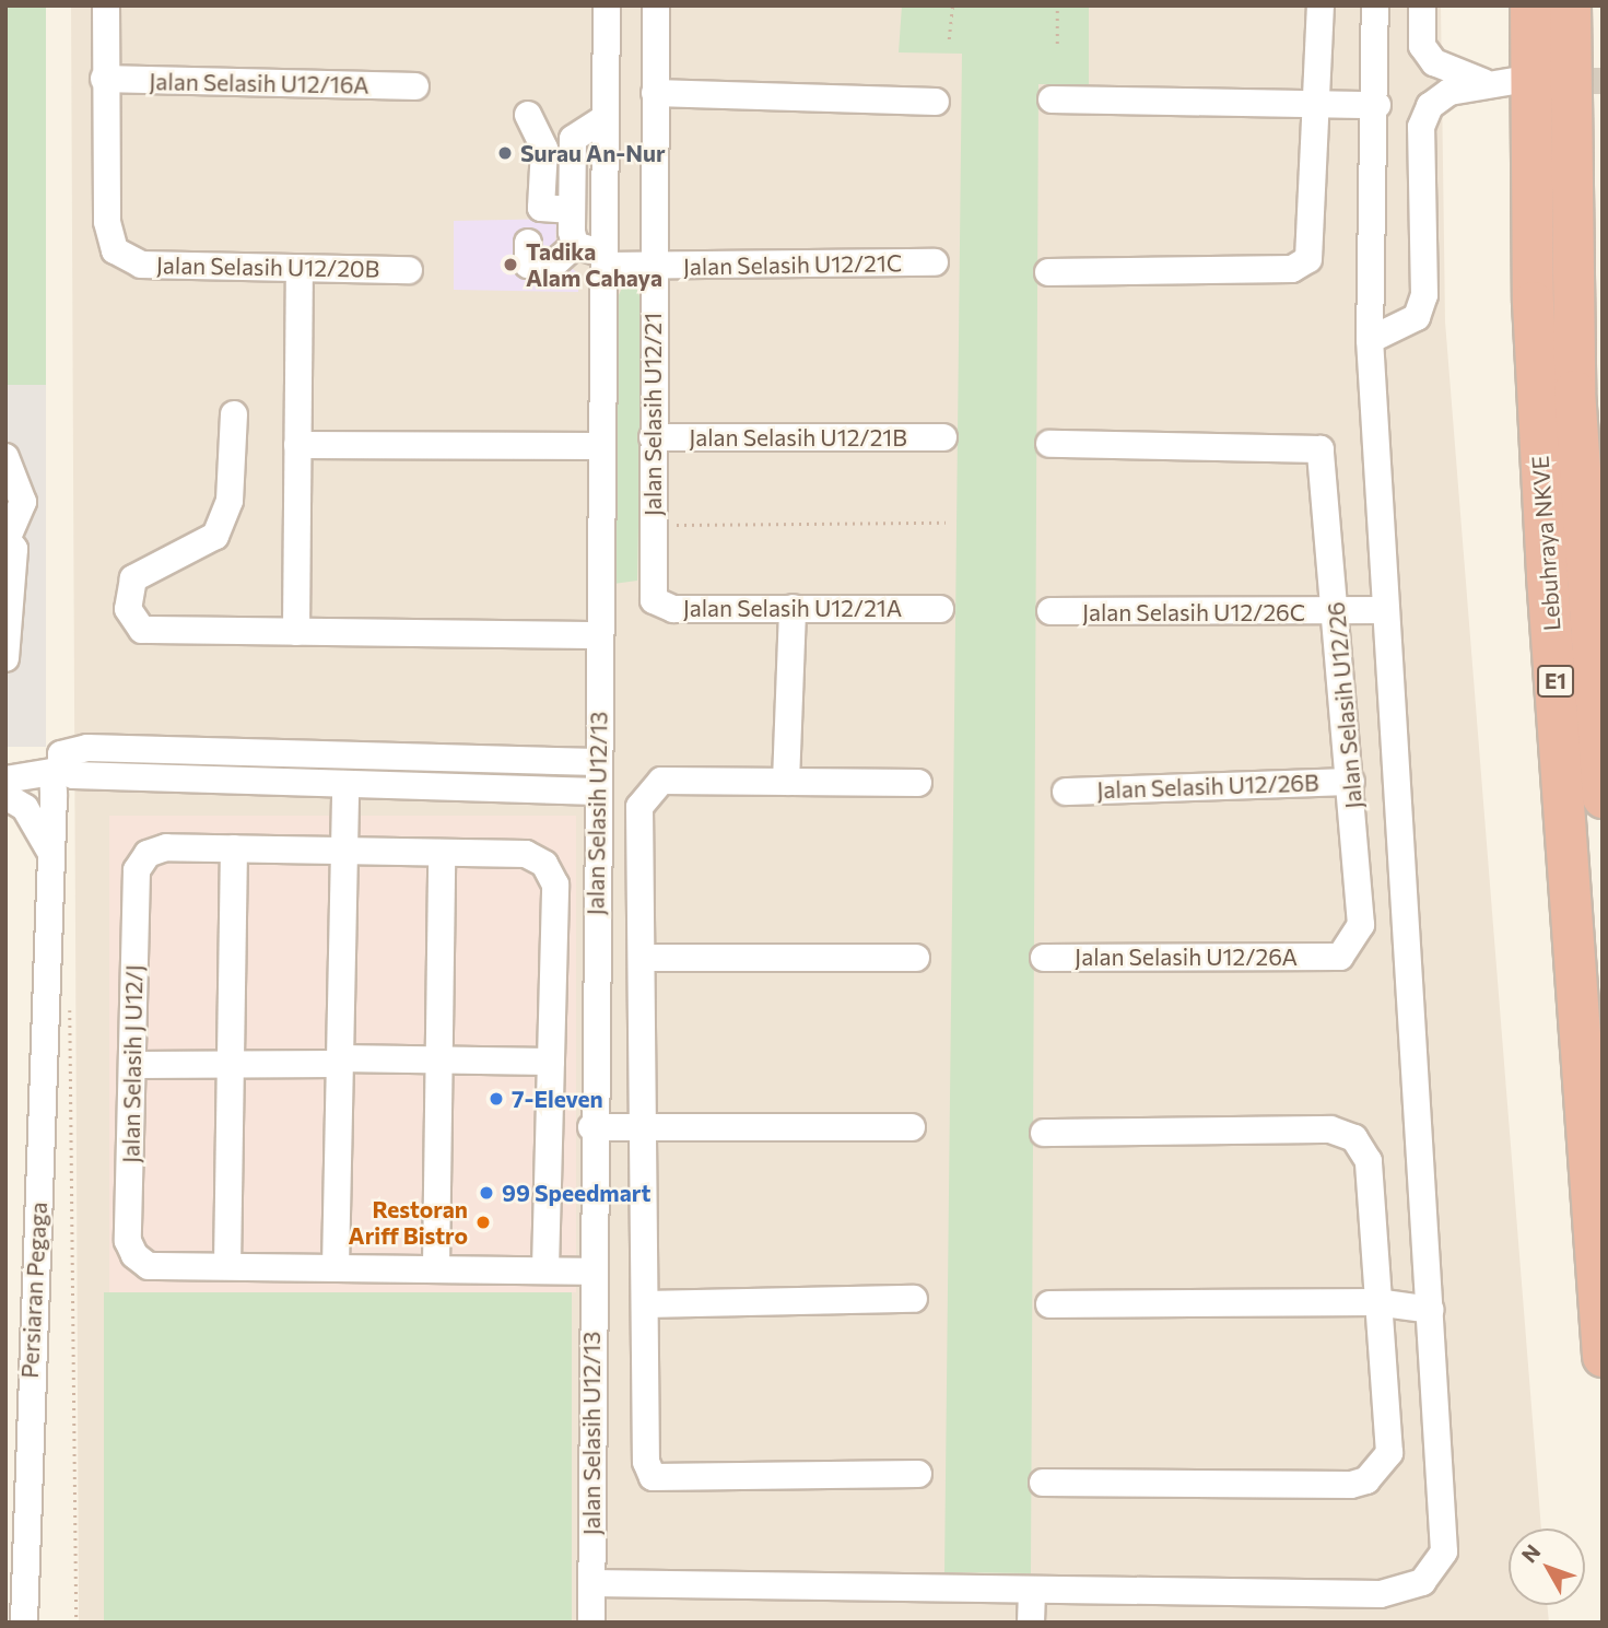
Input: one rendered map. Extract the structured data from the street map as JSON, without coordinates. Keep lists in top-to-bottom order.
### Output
{
  "streets": {
    "highway": ["Lebuhraya NKVE", "E1"],
    "street": [
      "Jalan Selasih U12/16A",
      "Jalan Selasih U12/21C",
      "Jalan Selasih U12/20B",
      "Jalan Selasih U12/21",
      "Jalan Selasih U12/21B",
      "Jalan Selasih U12/21A",
      "Jalan Selasih U12/26C",
      "Jalan Selasih U12/26",
      "Jalan Selasih U12/26B",
      "Jalan Selasih U12/13",
      "Jalan Selasih U12/26A",
      "Jalan Selasih J U12/J",
      "Persiaran Pegaga"
    ]
  },
  "crossings": [
    ["Jalan Selasih U12/16A", "Jalan Selasih U12/20B"],
    ["Jalan Selasih U12/21C", "Jalan Selasih U12/21"],
    ["Jalan Selasih U12/21C", "Jalan Selasih U12/13"],
    ["Jalan Selasih U12/21", "Jalan Selasih U12/21B"],
    ["Jalan Selasih U12/21", "Jalan Selasih U12/21A"],
    ["Jalan Selasih U12/26C", "Jalan Selasih U12/26"],
    ["Jalan Selasih U12/26", "Jalan Selasih U12/26B"],
    ["Jalan Selasih U12/26", "Jalan Selasih U12/26A"]
  ],
  "places": [
    "Surau An-Nur",
    "Tadika Alam Cahaya",
    "7-Eleven",
    "99 Speedmart",
    "Restoran Ariff Bistro"
  ],
  "north": "top left"
}
